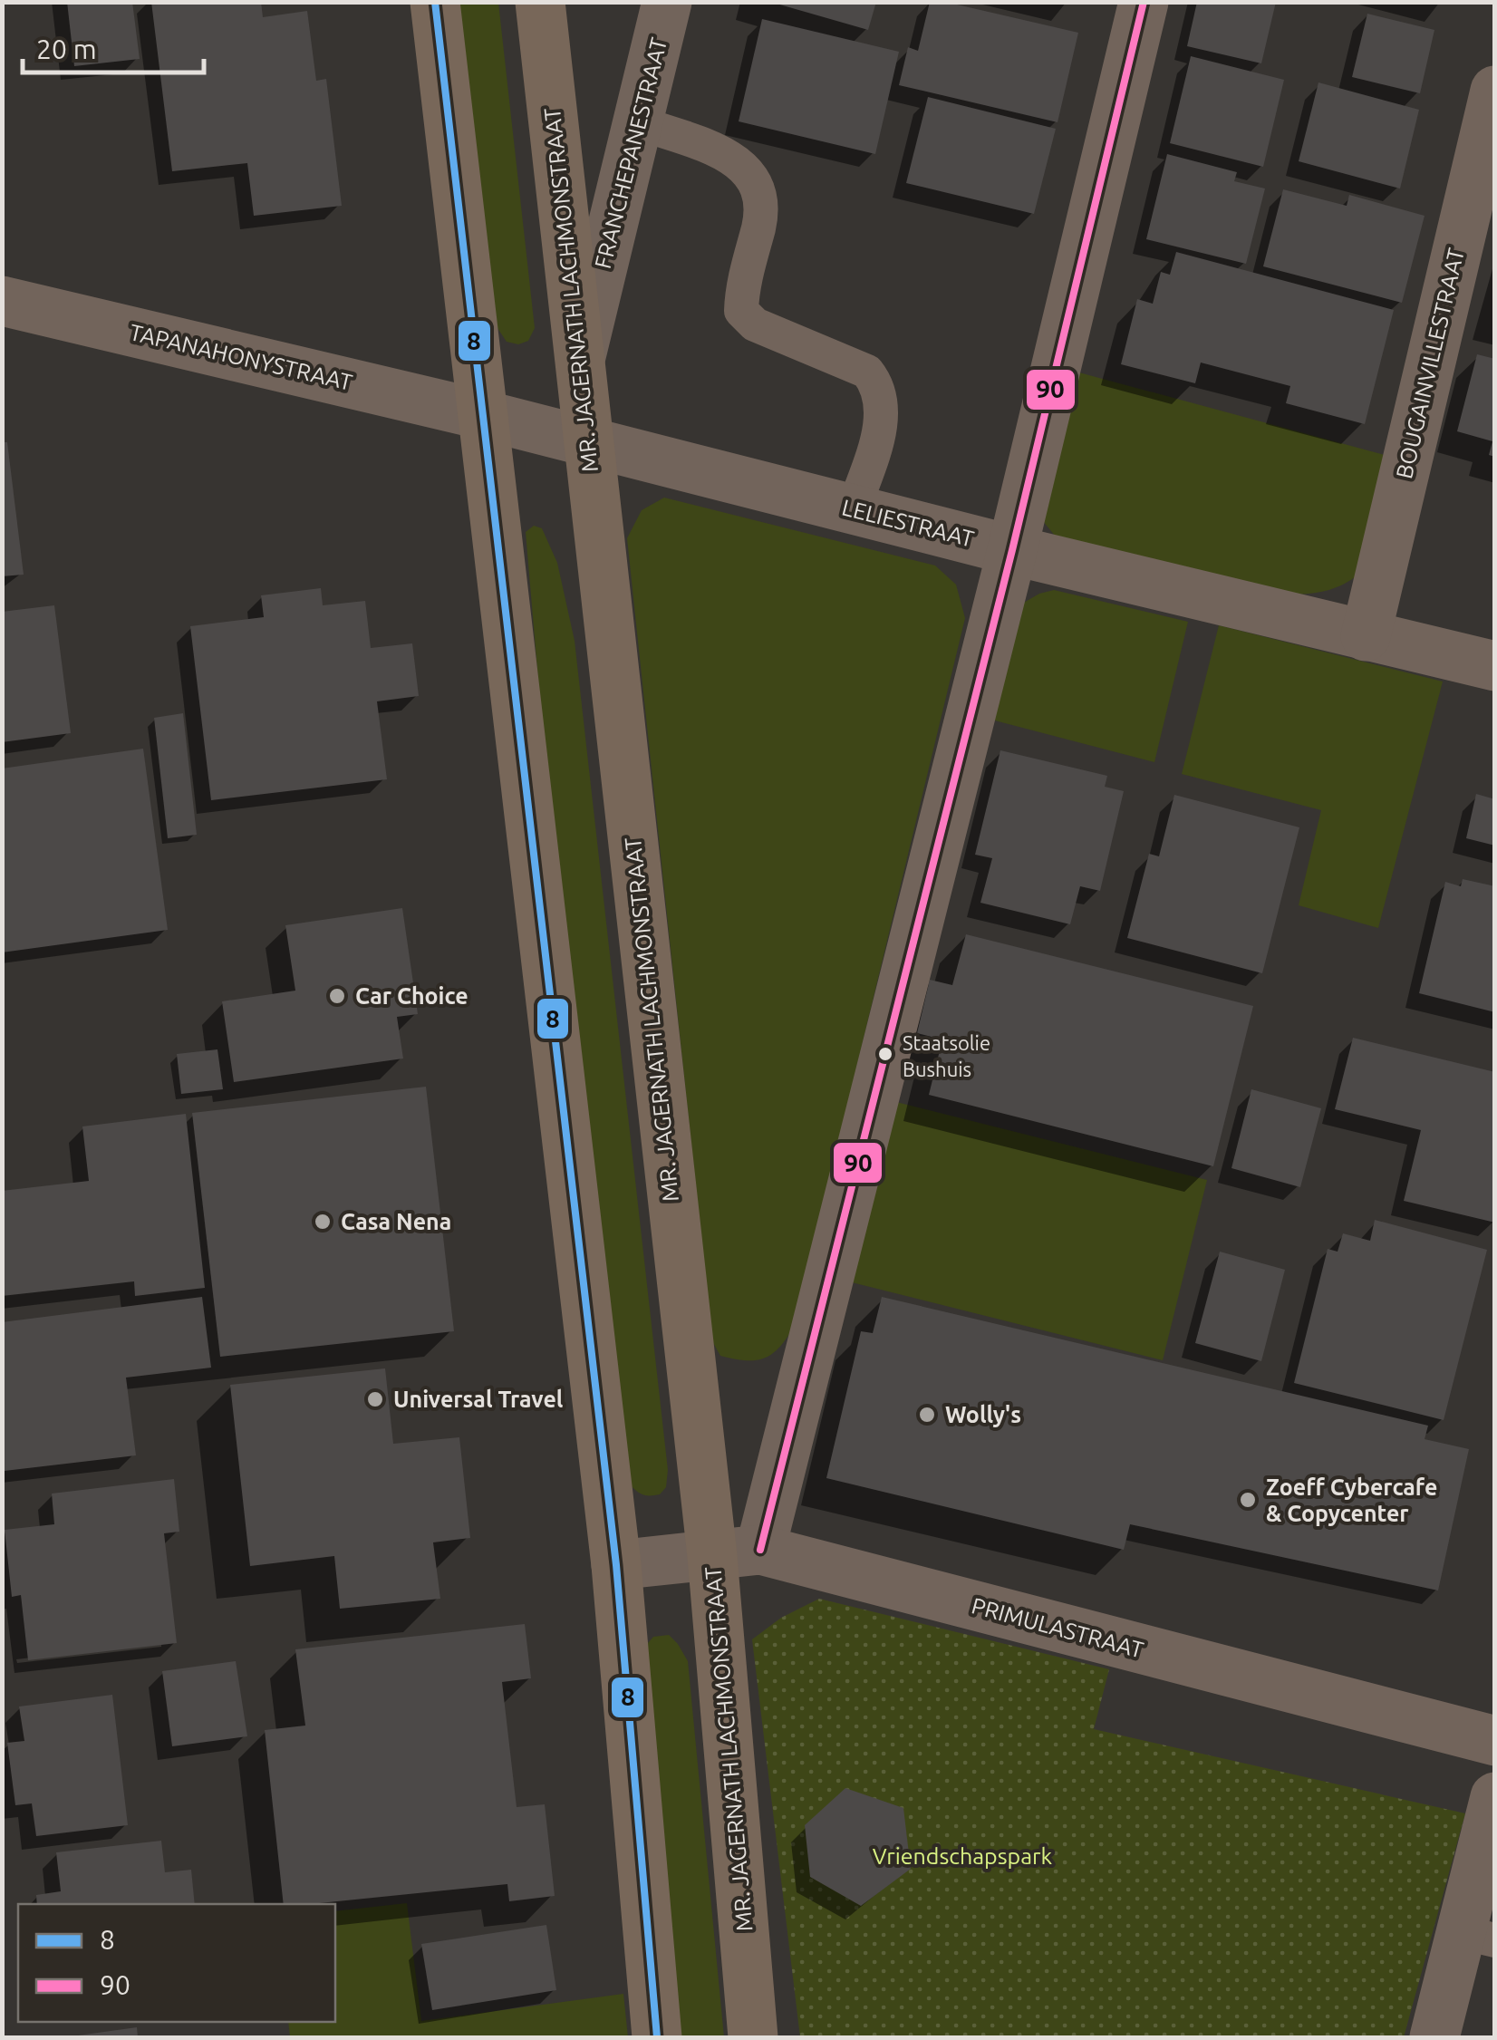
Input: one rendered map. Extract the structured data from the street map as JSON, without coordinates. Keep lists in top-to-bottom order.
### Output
{
  "streets": {
    "main road": ["MR. JAGERNATH LACHMONSTRAAT"],
    "street": [
      "FRANCHEPANESTRAAT",
      "TAPANAHONYSTRAAT",
      "BOUGAINVILLESTRAAT",
      "LELIESTRAAT",
      "PRIMULASTRAAT"
    ]
  },
  "crossings": [
    ["FRANCHEPANESTRAAT", "MR. JAGERNATH LACHMONSTRAAT"],
    ["MR. JAGERNATH LACHMONSTRAAT", "LELIESTRAAT"],
    ["MR. JAGERNATH LACHMONSTRAAT", "PRIMULASTRAAT"],
    ["TAPANAHONYSTRAAT", "LELIESTRAAT"],
    ["BOUGAINVILLESTRAAT", "LELIESTRAAT"]
  ],
  "parks": ["Vriendschapspark"],
  "places": [
    "Car Choice",
    "Staatsolie Bushuis",
    "Casa Nena",
    "Universal Travel",
    "Wolly's",
    "Zoeff Cybercafe & Copycenter"
  ],
  "lines": ["transit line 8", "transit line 90"],
  "legend": ["8", "90"],
  "scale_bar": "20 m"
}
